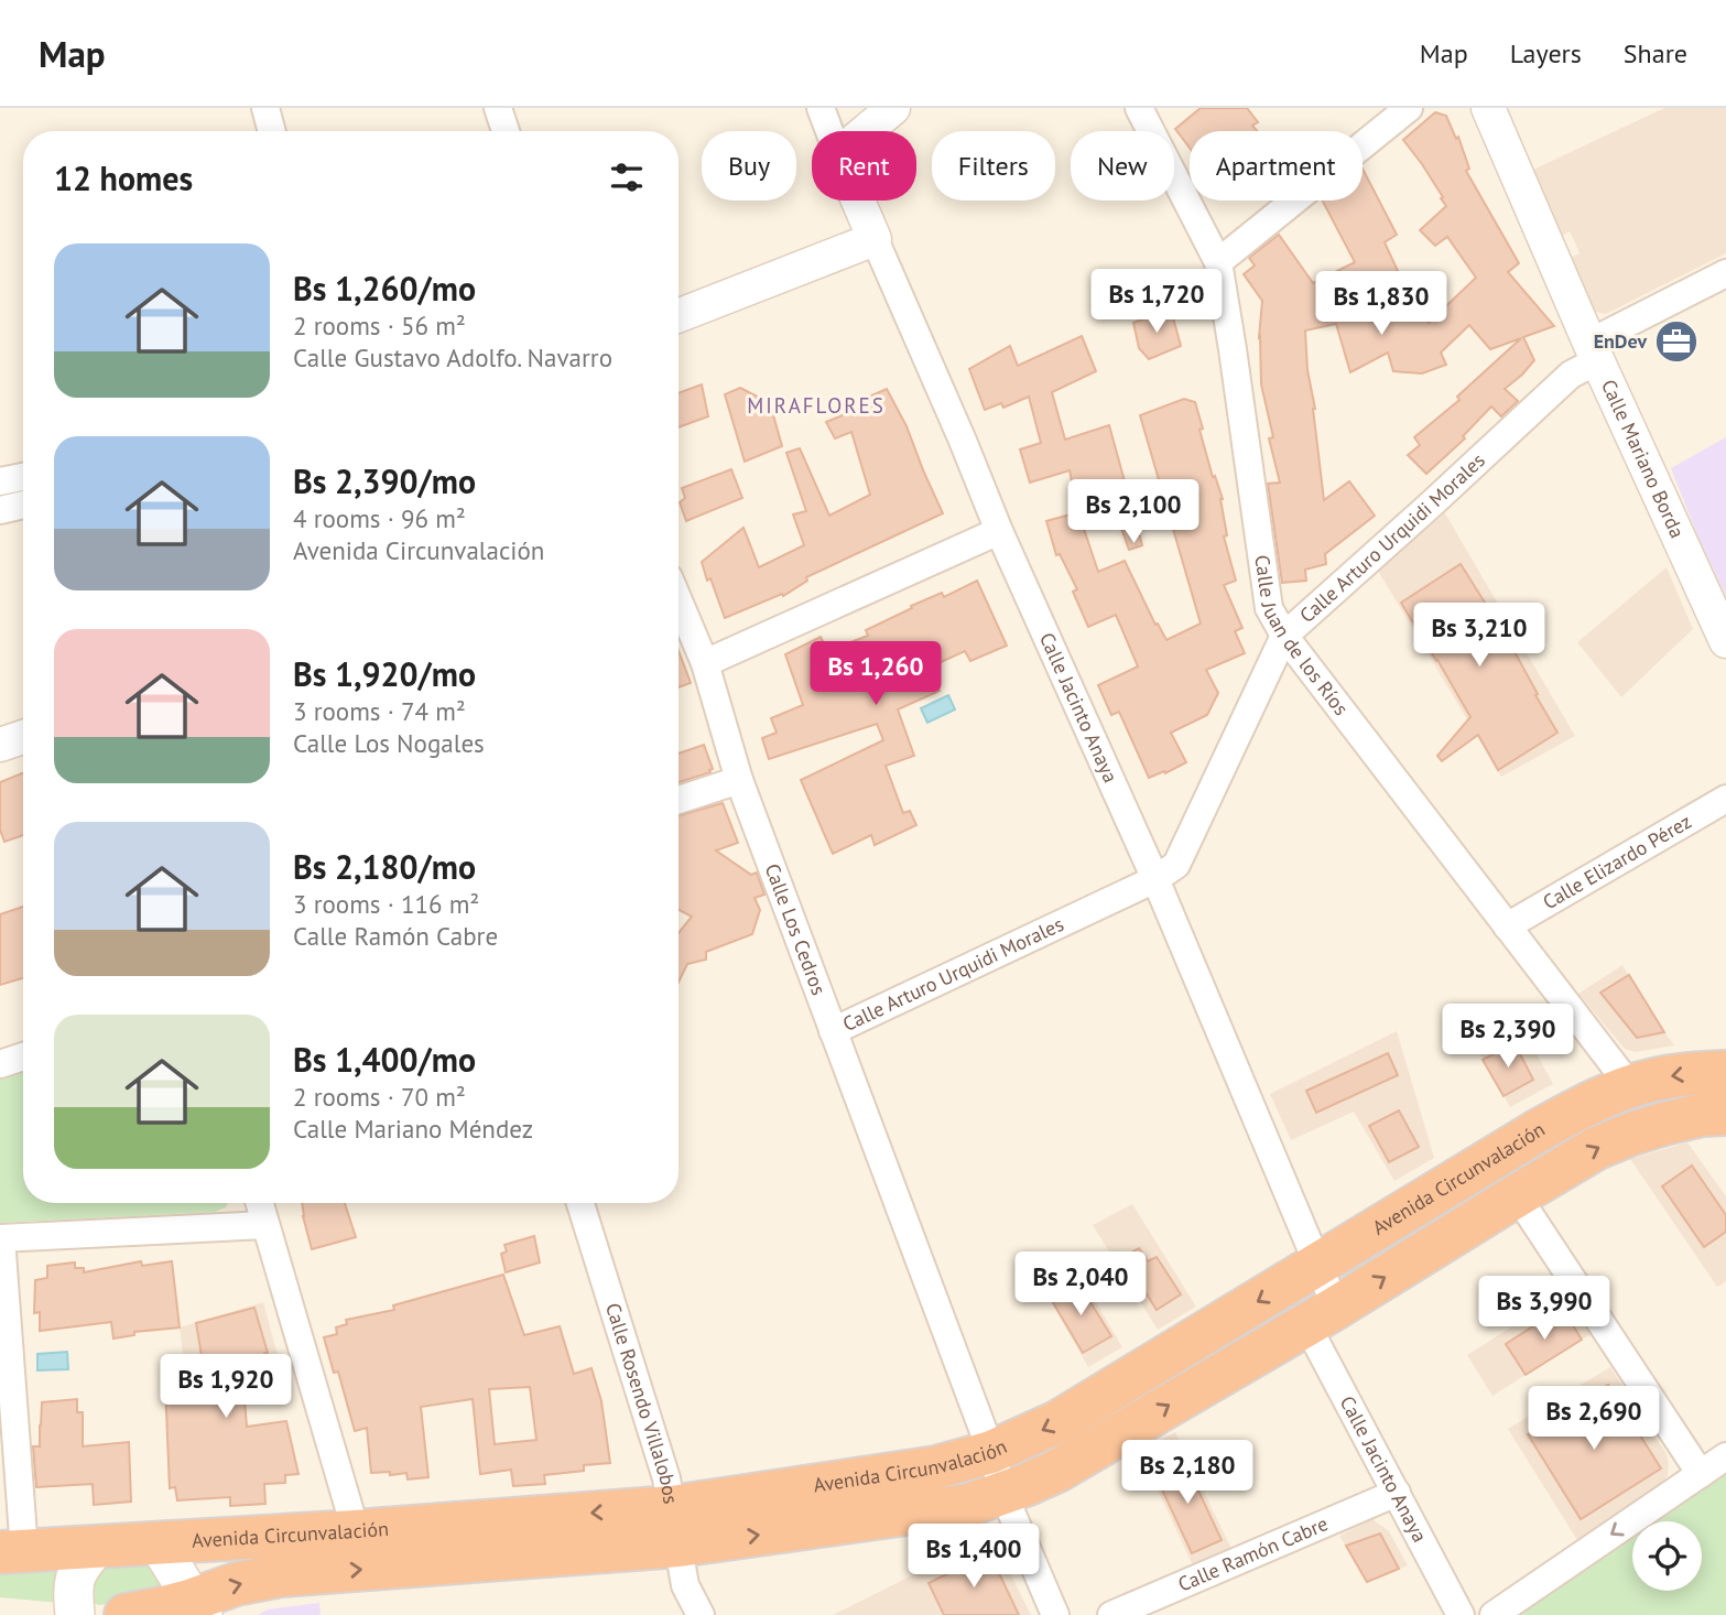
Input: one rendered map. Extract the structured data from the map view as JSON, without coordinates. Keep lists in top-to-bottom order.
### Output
{
  "streets": {
    "highway": ["Avenida Circunvalación"],
    "street": [
      "Calle Mariano Borda",
      "Calle Arturo Urquidi Morales",
      "Calle Juan de los Ríos",
      "Calle Jacinto Anaya",
      "Calle Elizardo Pérez",
      "Calle Los Cedros",
      "Calle Rosendo Villalobos",
      "Calle Ramón Cabre"
    ]
  },
  "crossings": [
    ["Calle Mariano Borda", "Calle Arturo Urquidi Morales"],
    ["Calle Arturo Urquidi Morales", "Calle Juan de los Ríos"],
    ["Calle Arturo Urquidi Morales", "Calle Jacinto Anaya"],
    ["Calle Arturo Urquidi Morales", "Calle Los Cedros"],
    ["Calle Juan de los Ríos", "Calle Elizardo Pérez"],
    ["Calle Juan de los Ríos", "Avenida Circunvalación"],
    ["Calle Jacinto Anaya", "Avenida Circunvalación"],
    ["Calle Jacinto Anaya", "Calle Ramón Cabre"],
    ["Calle Los Cedros", "Avenida Circunvalación"],
    ["Avenida Circunvalación", "Calle Rosendo Villalobos"]
  ],
  "districts": ["MIRAFLORES"],
  "places": {
    "office": ["EnDev"]
  },
  "page": {
    "header": "Map",
    "nav": ["Map", "Layers", "Share"],
    "chip": [
      "Buy",
      "Rent",
      "Filters",
      "New",
      "Apartment"
    ],
    "heading": "12 homes",
    "list": [
      {
        "name": "Bs 1,260/mo",
        "note": "2 rooms · 56 m² · Calle Gustavo Adolfo. Navarro"
      },
      {
        "name": "Bs 2,390/mo",
        "note": "4 rooms · 96 m² · Avenida Circunvalación"
      },
      {
        "name": "Bs 1,920/mo",
        "note": "3 rooms · 74 m² · Calle Los Nogales"
      },
      {
        "name": "Bs 2,180/mo",
        "note": "3 rooms · 116 m² · Calle Ramón Cabre"
      },
      {
        "name": "Bs 1,400/mo",
        "note": "2 rooms · 70 m² · Calle Mariano Méndez"
      }
    ],
    "price": [
      "Bs 1,720",
      "Bs 1,830",
      "Bs 2,100",
      "Bs 3,210",
      "Bs 1,260",
      "Bs 2,390",
      "Bs 2,040",
      "Bs 3,990",
      "Bs 1,920",
      "Bs 2,690",
      "Bs 2,180",
      "Bs 1,400"
    ]
  }
}
